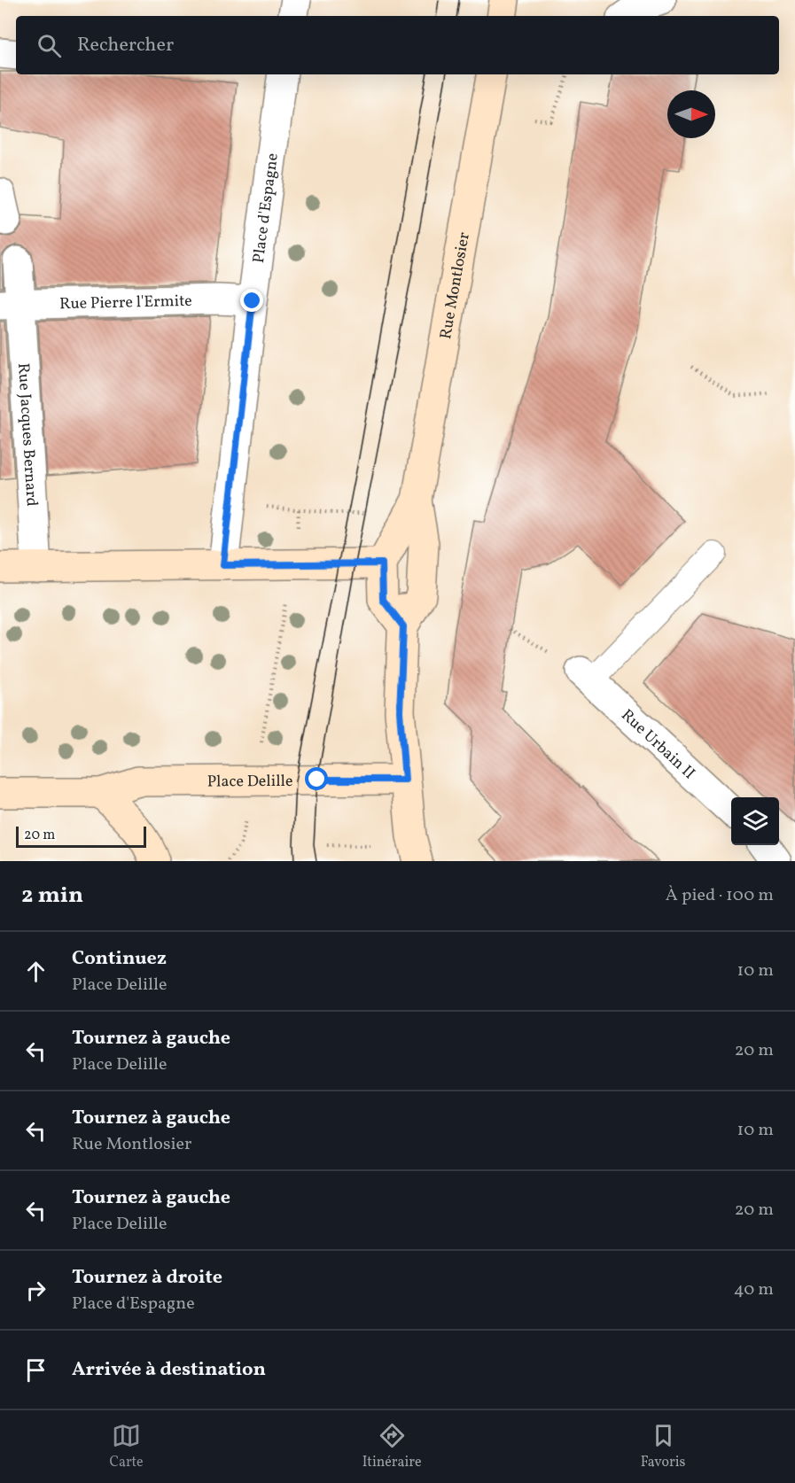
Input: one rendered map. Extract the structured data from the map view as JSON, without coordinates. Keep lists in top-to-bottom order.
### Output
{
  "streets": {
    "main road": ["Rue Montlosier", "Place Delille"],
    "street": [
      "Place d'Espagne",
      "Rue Pierre l'Ermite",
      "Rue Jacques Bernard",
      "Rue Urbain II"
    ]
  },
  "crossings": [
    ["Place d'Espagne", "Rue Pierre l'Ermite"],
    ["Rue Pierre l'Ermite", "Rue Jacques Bernard"]
  ],
  "scale_bar": "20 m",
  "north": "right",
  "page": {
    "search": "Rechercher",
    "scale": "20 m",
    "heading": ["2 min", "À pied · 100 m"],
    "list": [
      ["Continuez", "Place Delille", "10 m"],
      ["Tournez à gauche", "Place Delille", "20 m"],
      ["Tournez à gauche", "Rue Montlosier", "10 m"],
      ["Tournez à gauche", "Place Delille", "20 m"],
      ["Tournez à droite", "Place d'Espagne", "40 m"],
      "Arrivée à destination"
    ],
    "nav": ["Carte", "Itinéraire", "Favoris"]
  }
}
